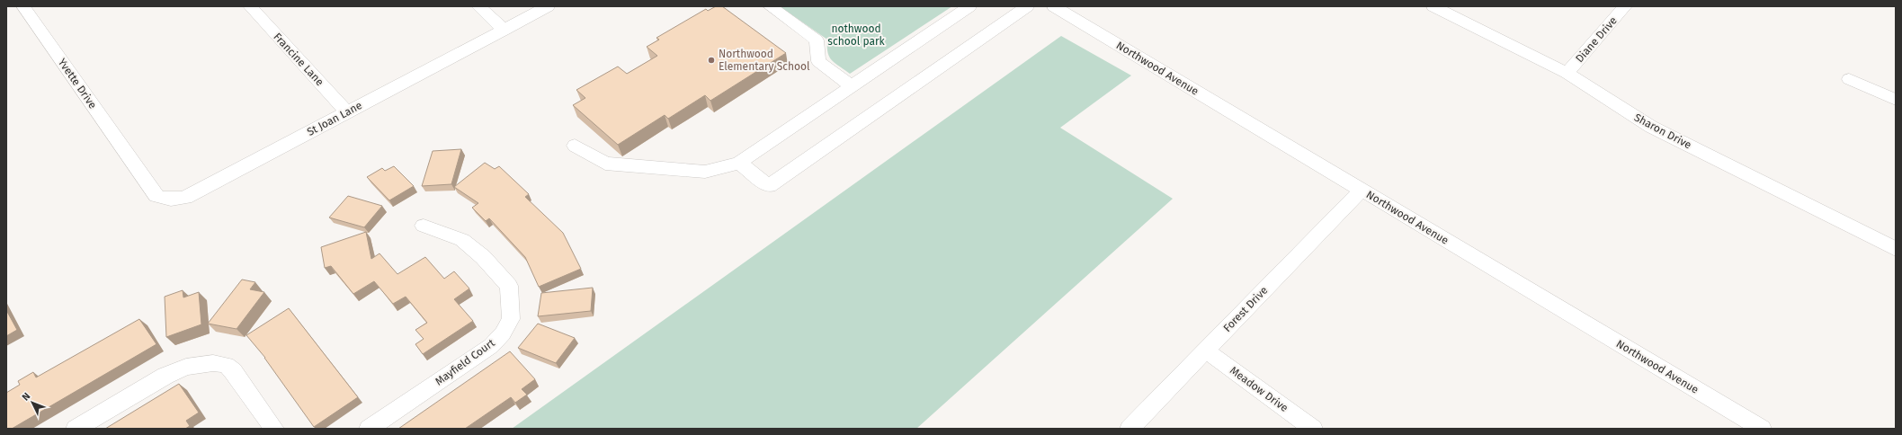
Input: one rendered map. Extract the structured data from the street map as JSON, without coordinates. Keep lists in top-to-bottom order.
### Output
{
  "streets": {
    "street": [
      "Diane Drive",
      "Francine Lane",
      "Northwood Avenue",
      "Yvette Drive",
      "St Joan Lane",
      "Sharon Drive",
      "Forest Drive",
      "Mayfield Court",
      "Meadow Drive"
    ]
  },
  "crossings": [
    ["Diane Drive", "Sharon Drive"],
    ["Francine Lane", "St Joan Lane"],
    ["Northwood Avenue", "Forest Drive"],
    ["Yvette Drive", "St Joan Lane"],
    ["Forest Drive", "Meadow Drive"]
  ],
  "parks": ["nothwood school park"],
  "places": ["Northwood Elementary School"],
  "north": "top left"
}
